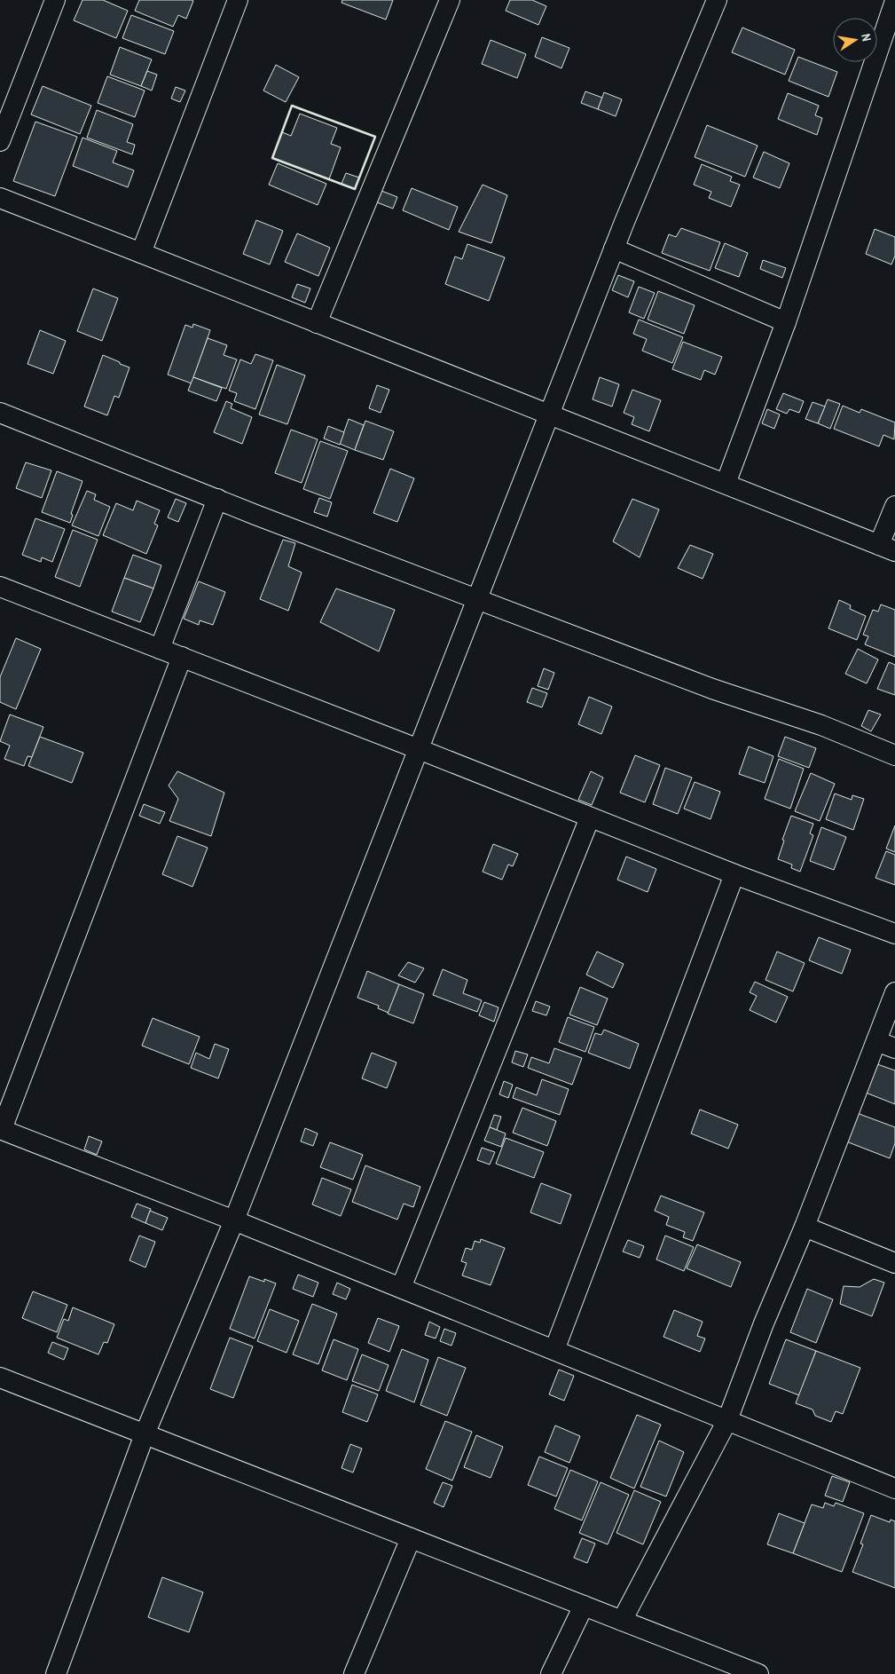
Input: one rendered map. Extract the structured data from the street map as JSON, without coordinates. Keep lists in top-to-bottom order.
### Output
{
  "north": "right"
}
